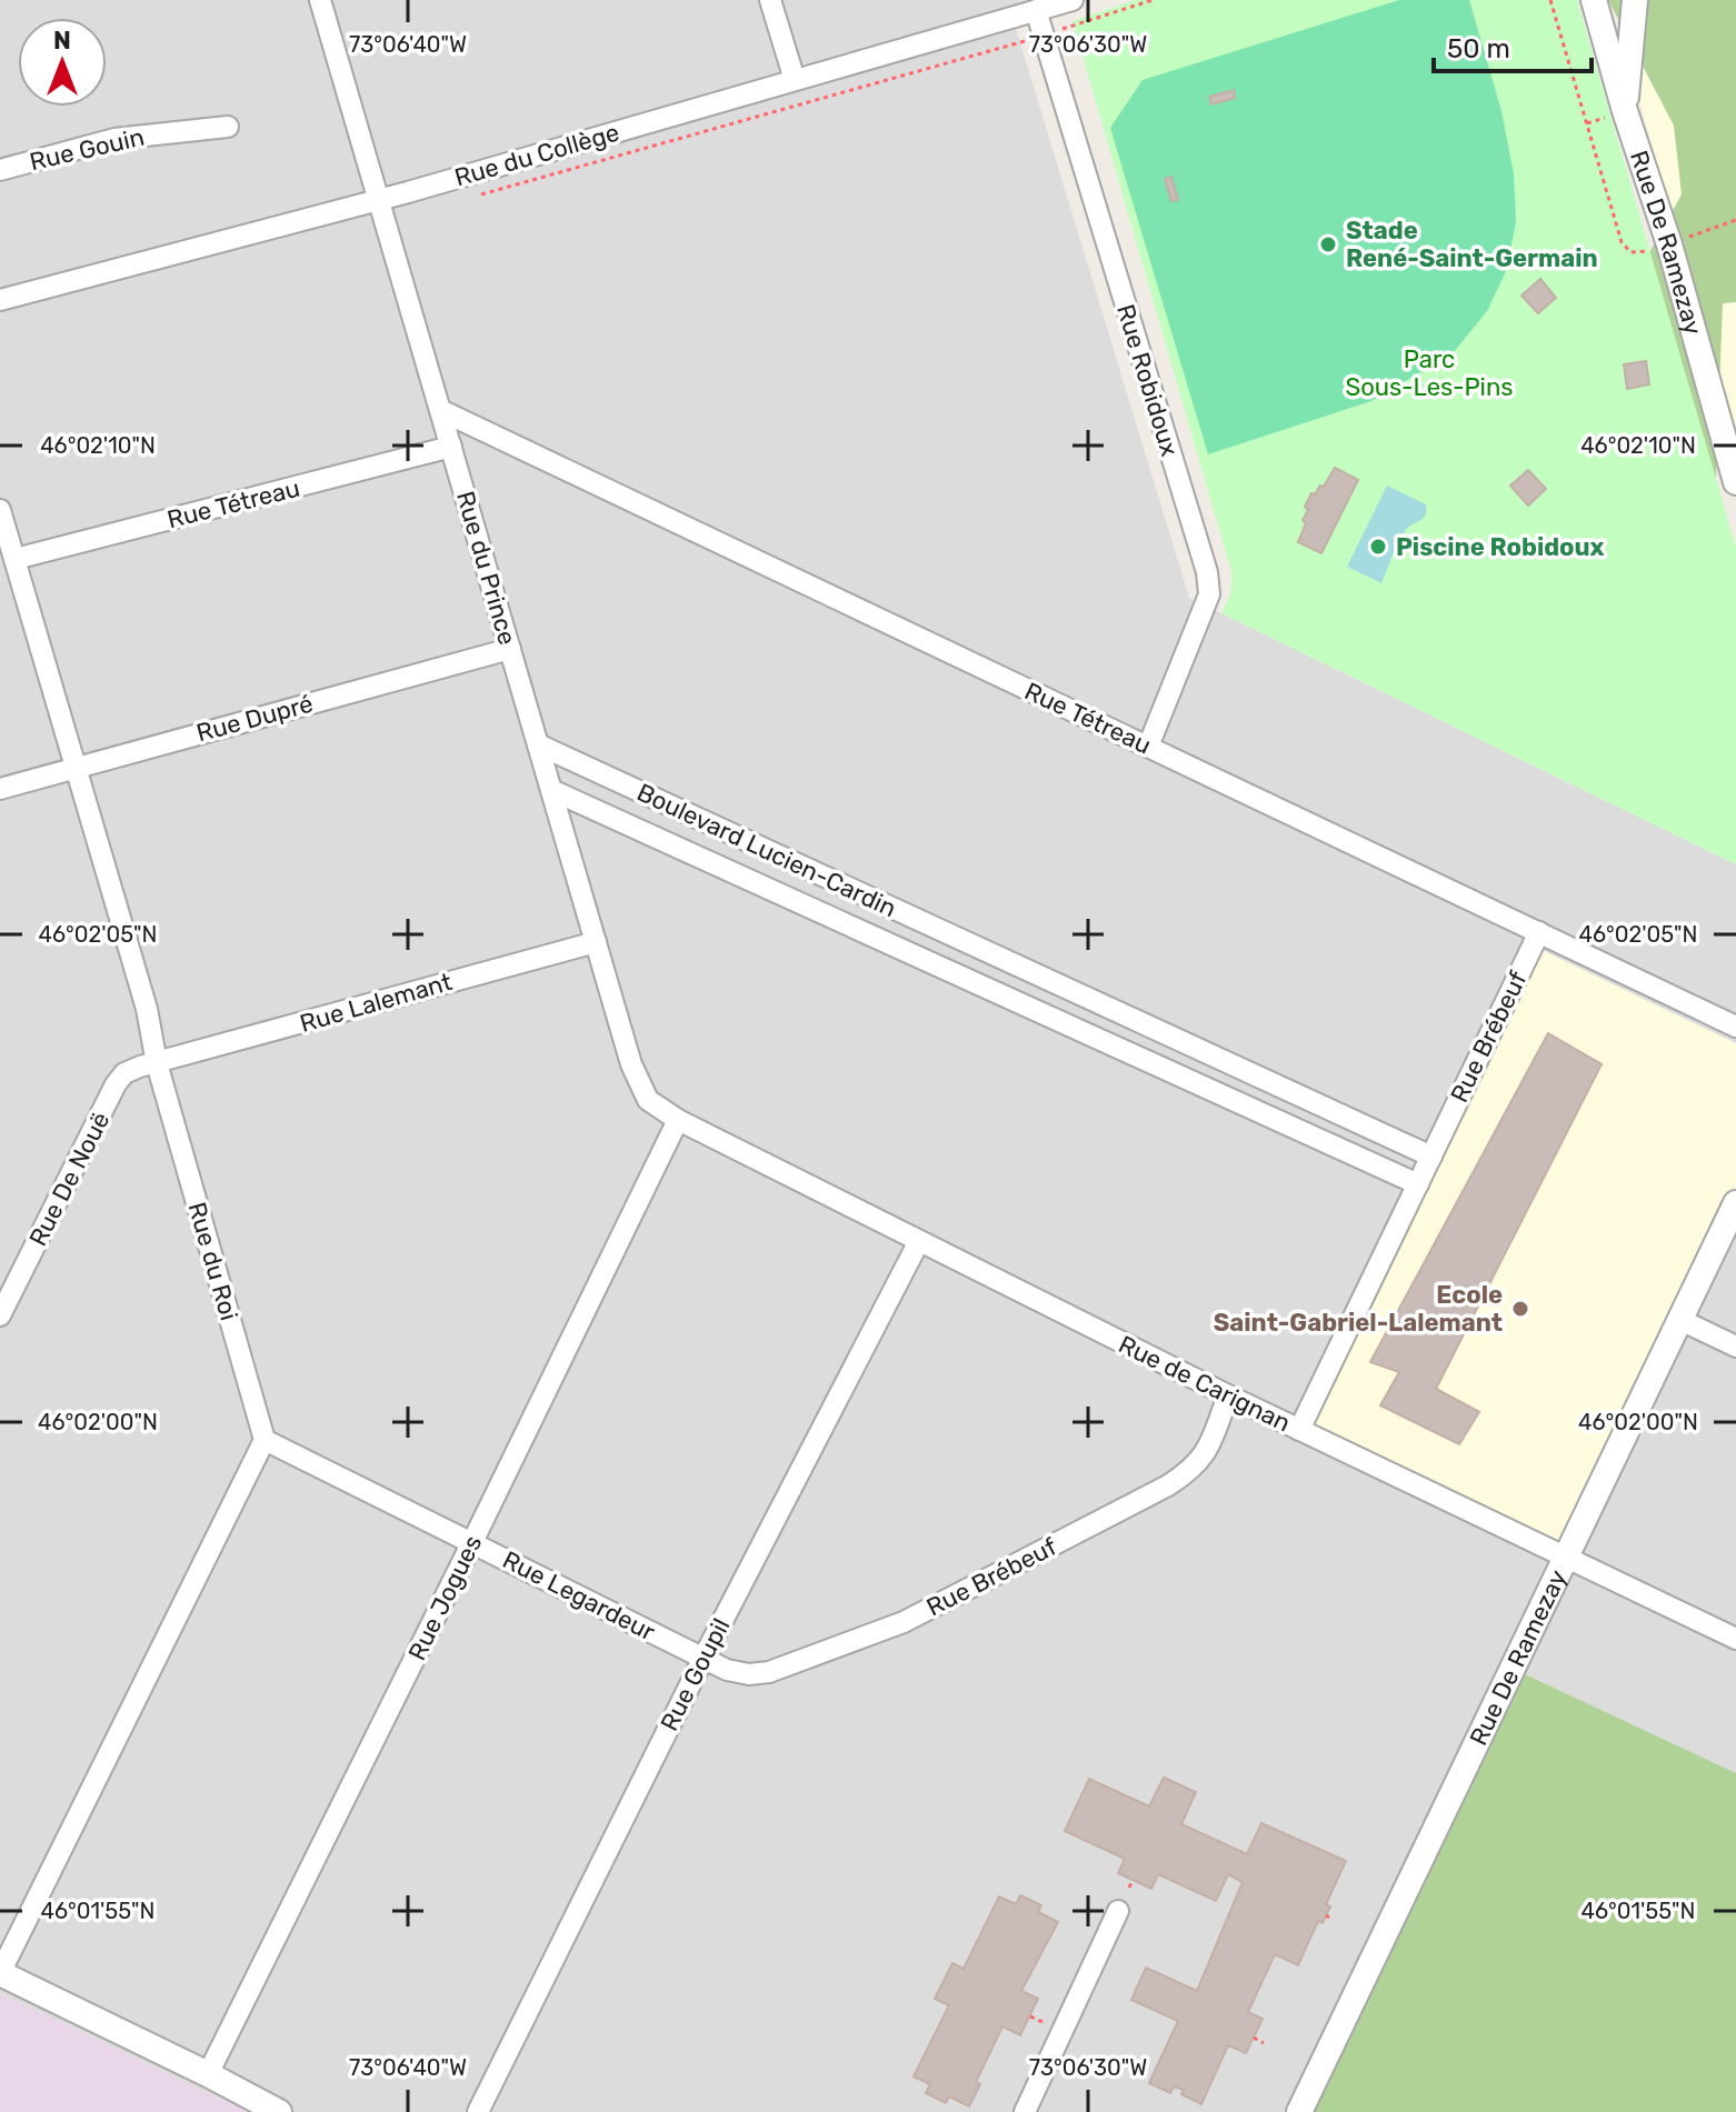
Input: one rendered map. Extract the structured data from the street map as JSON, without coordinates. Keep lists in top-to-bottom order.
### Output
{
  "streets": {
    "street": [
      "Rue Gouin",
      "Rue du Collège",
      "Rue De Ramezay",
      "Rue Robidoux",
      "Rue Tétreau",
      "Rue du Prince",
      "Rue Dupré",
      "Boulevard Lucien-Cardin",
      "Rue Lalemant",
      "Rue Brébeuf",
      "Rue De Nouë",
      "Rue du Roi",
      "Rue de Carignan",
      "Rue Legardeur",
      "Rue Jogues",
      "Rue Goupil"
    ]
  },
  "crossings": [
    ["Rue du Collège", "Rue Robidoux"],
    ["Rue du Collège", "Rue du Prince"],
    ["Rue De Ramezay", "Rue de Carignan"],
    ["Rue Robidoux", "Rue Tétreau"],
    ["Rue Tétreau", "Rue du Prince"],
    ["Rue Tétreau", "Rue Brébeuf"],
    ["Rue Tétreau", "Rue du Roi"],
    ["Rue du Prince", "Rue Dupré"],
    ["Rue du Prince", "Boulevard Lucien-Cardin"],
    ["Rue du Prince", "Rue Lalemant"],
    ["Rue du Prince", "Rue de Carignan"],
    ["Rue du Prince", "Rue Jogues"],
    ["Rue Dupré", "Rue du Roi"],
    ["Boulevard Lucien-Cardin", "Rue Brébeuf"],
    ["Rue Lalemant", "Rue De Nouë"],
    ["Rue Lalemant", "Rue du Roi"],
    ["Rue Brébeuf", "Rue de Carignan"],
    ["Rue Brébeuf", "Rue Legardeur"],
    ["Rue Brébeuf", "Rue Goupil"],
    ["Rue De Nouë", "Rue du Roi"],
    ["Rue du Roi", "Rue Legardeur"],
    ["Rue de Carignan", "Rue Jogues"],
    ["Rue de Carignan", "Rue Goupil"],
    ["Rue Legardeur", "Rue Jogues"],
    ["Rue Legardeur", "Rue Goupil"]
  ],
  "parks": ["Parc Sous-Les-Pins"],
  "places": ["Stade René-Saint-Germain", "Piscine Robidoux", "Ecole Saint-Gabriel-Lalemant"],
  "scale_bar": "50 m",
  "north": "top",
  "coordinates": [
    "73°06'40\"W",
    "73°06'30\"W",
    "46°02'10\"N",
    "46°02'05\"N",
    "46°02'00\"N",
    "46°01'55\"N"
  ]
}
